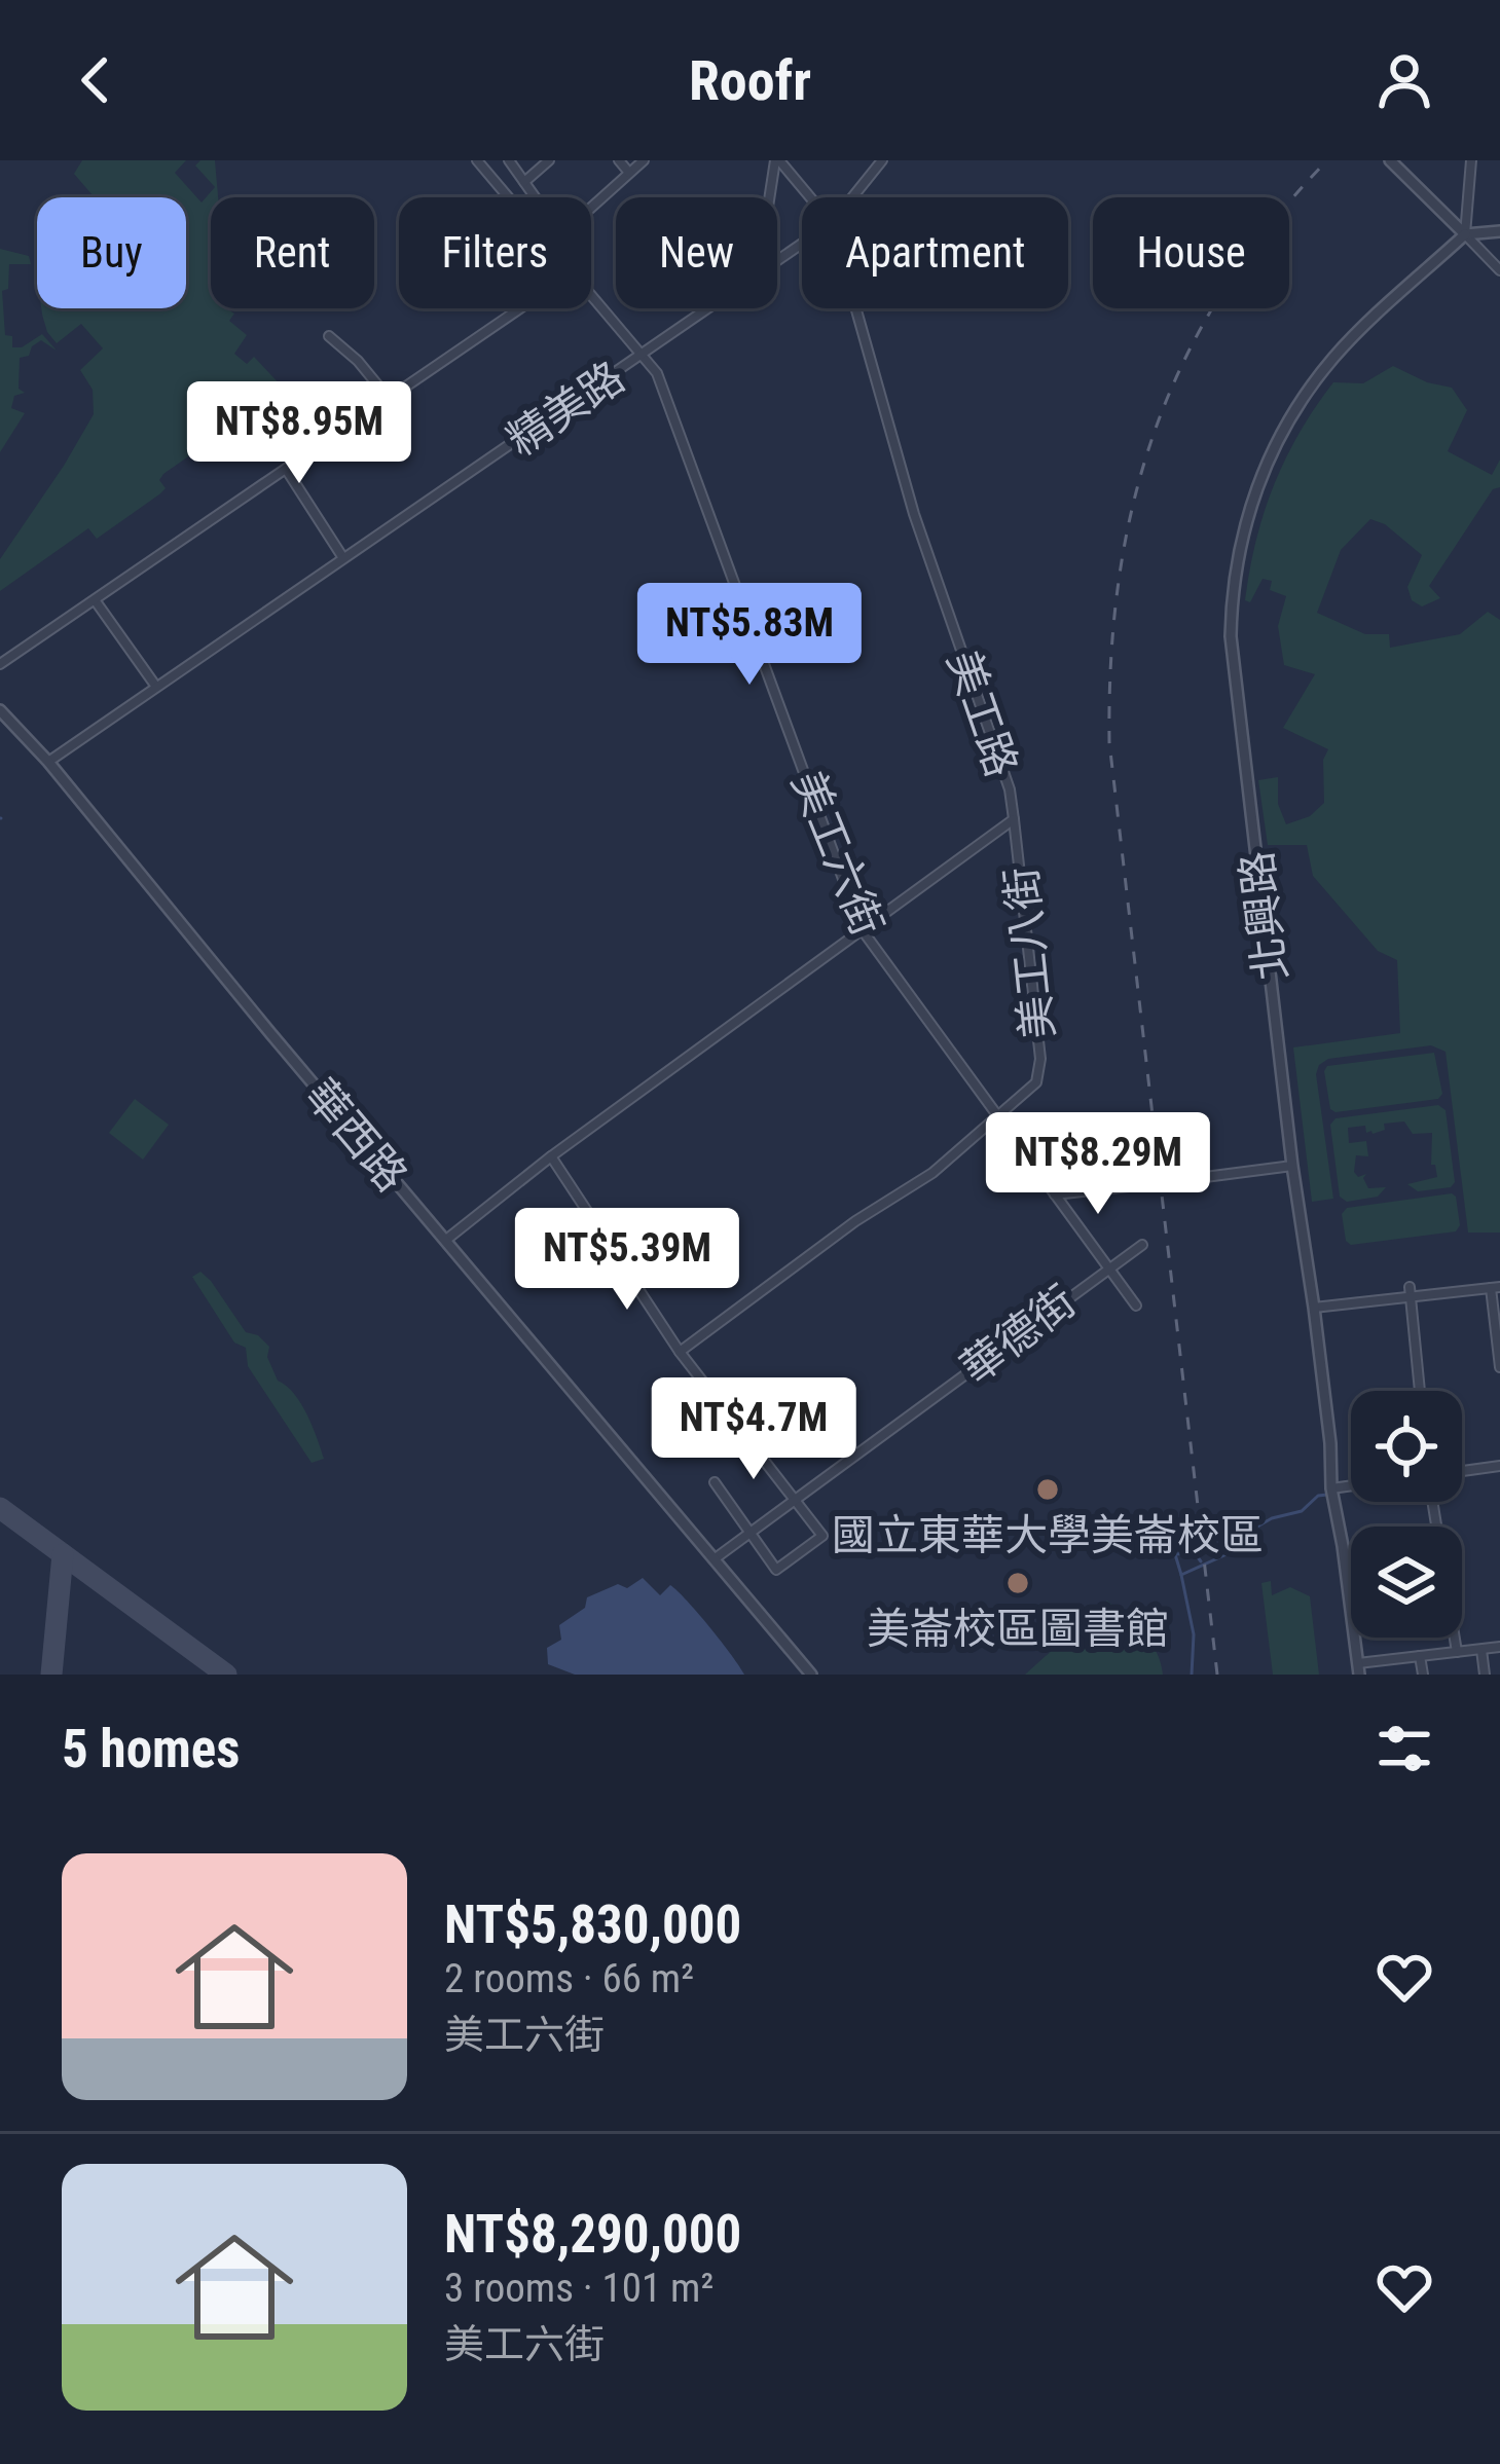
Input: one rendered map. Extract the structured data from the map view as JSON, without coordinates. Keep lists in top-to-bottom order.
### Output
{
  "streets": {
    "street": [
      "精美路",
      "美工路",
      "美工六街",
      "北興路",
      "美工八街",
      "華西路",
      "華德街"
    ]
  },
  "crossings": [
    ["精美路", "美工六街"],
    ["精美路", "華西路"],
    ["美工路", "美工六街"],
    ["美工路", "美工八街"],
    ["美工路", "華西路"],
    ["美工六街", "美工八街"],
    ["美工六街", "華德街"],
    ["華西路", "華德街"]
  ],
  "places": ["國立東華大學美崙校區", "美崙校區圖書館"],
  "page": {
    "header": "Roofr",
    "chip": [
      "Buy",
      "Rent",
      "Filters",
      "New",
      "Apartment",
      "House"
    ],
    "price": [
      "NT$8.95M",
      "NT$5.83M",
      "NT$8.29M",
      "NT$5.39M",
      "NT$4.7M"
    ],
    "heading": "5 homes",
    "list": [
      {
        "name": "NT$5,830,000",
        "note": "2 rooms · 66 m² · 美工六街"
      },
      {
        "name": "NT$8,290,000",
        "note": "3 rooms · 101 m² · 美工六街"
      }
    ]
  }
}
